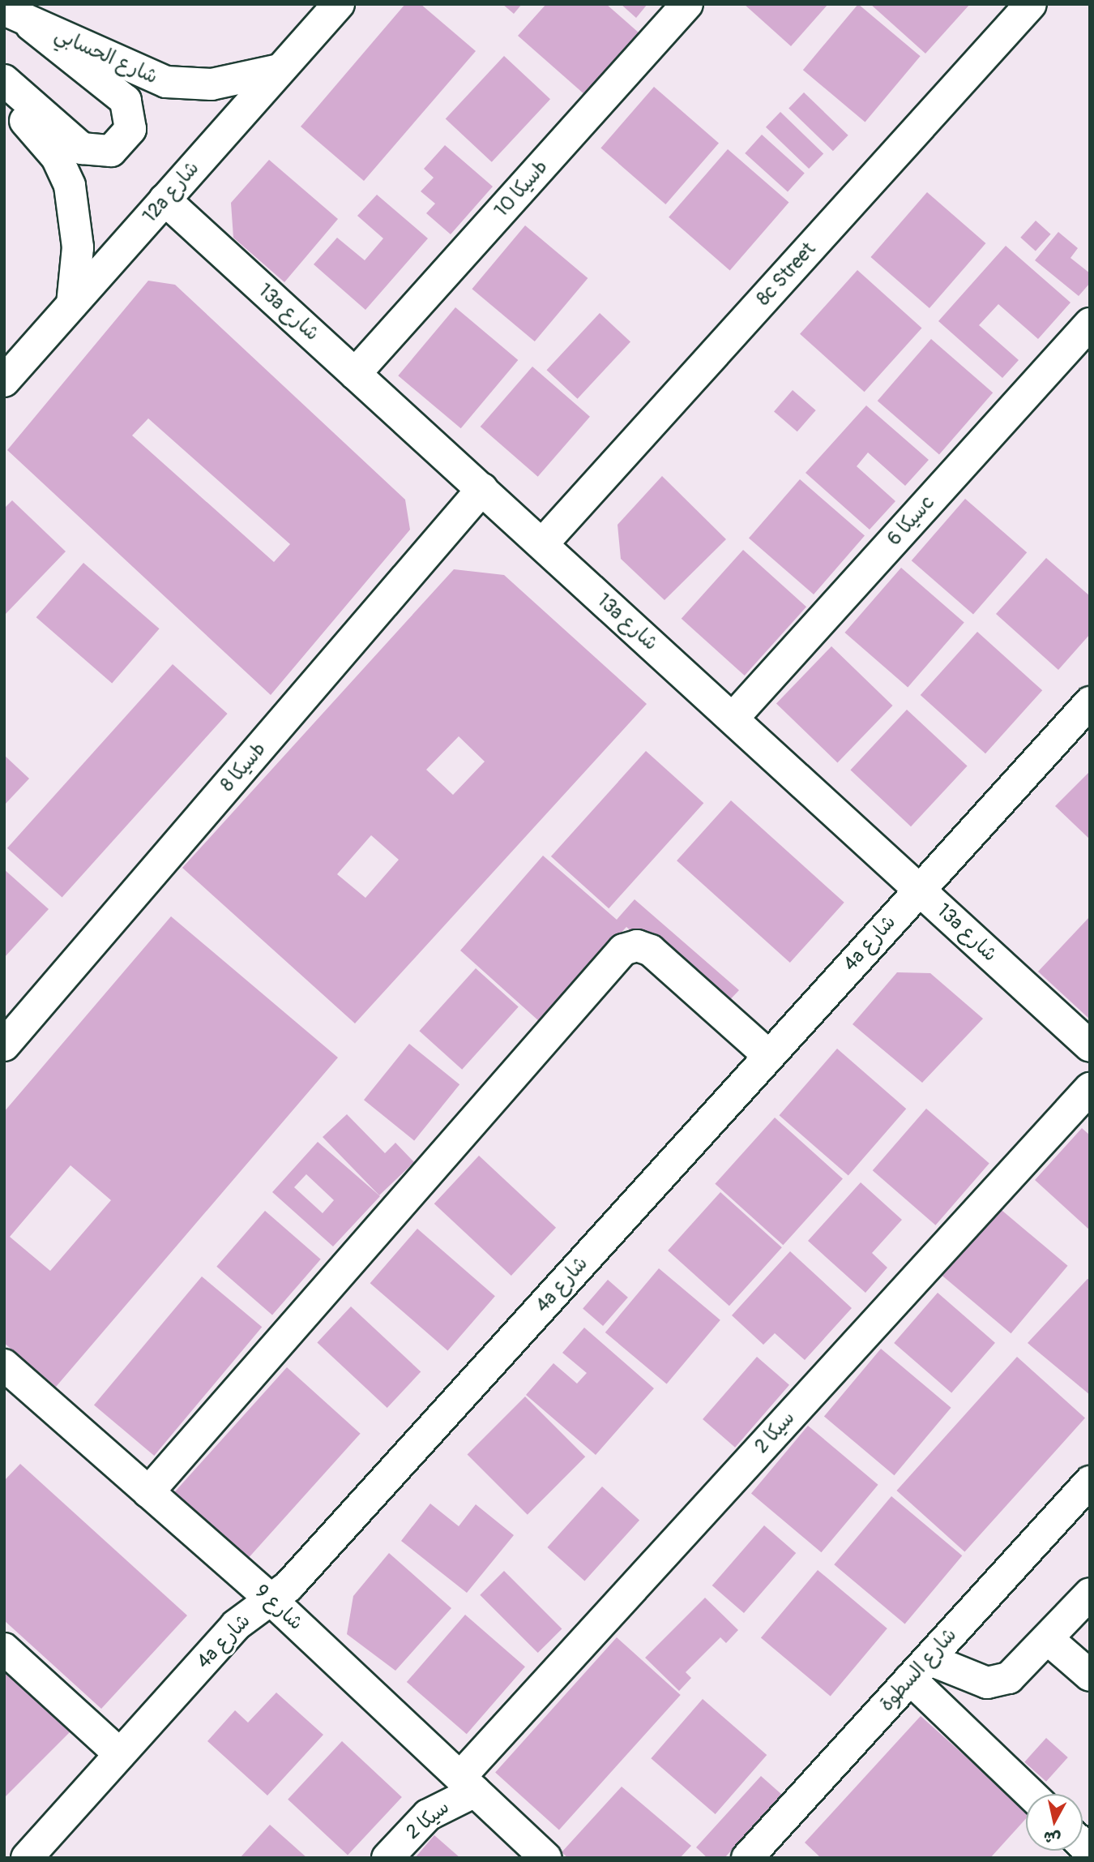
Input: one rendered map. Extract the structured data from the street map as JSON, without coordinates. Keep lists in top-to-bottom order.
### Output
{
  "streets": {
    "street": [
      "شارع الحسابي",
      "سيكا 10b",
      "12a شارع",
      "8c Street",
      "13a شارع",
      "سيكا 6c",
      "سيكا 8b",
      "4a شارع",
      "سيكا 2",
      "شارع 9",
      "شارع السطوة"
    ]
  },
  "crossings": [
    ["شارع الحسابي", "12a شارع"],
    ["سيكا 10b", "13a شارع"],
    ["12a شارع", "13a شارع"],
    ["8c Street", "13a شارع"],
    ["13a شارع", "سيكا 6c"],
    ["13a شارع", "سيكا 8b"],
    ["13a شارع", "4a شارع"],
    ["4a شارع", "شارع 9"],
    ["سيكا 2", "شارع 9"]
  ],
  "north": "bottom"
}
